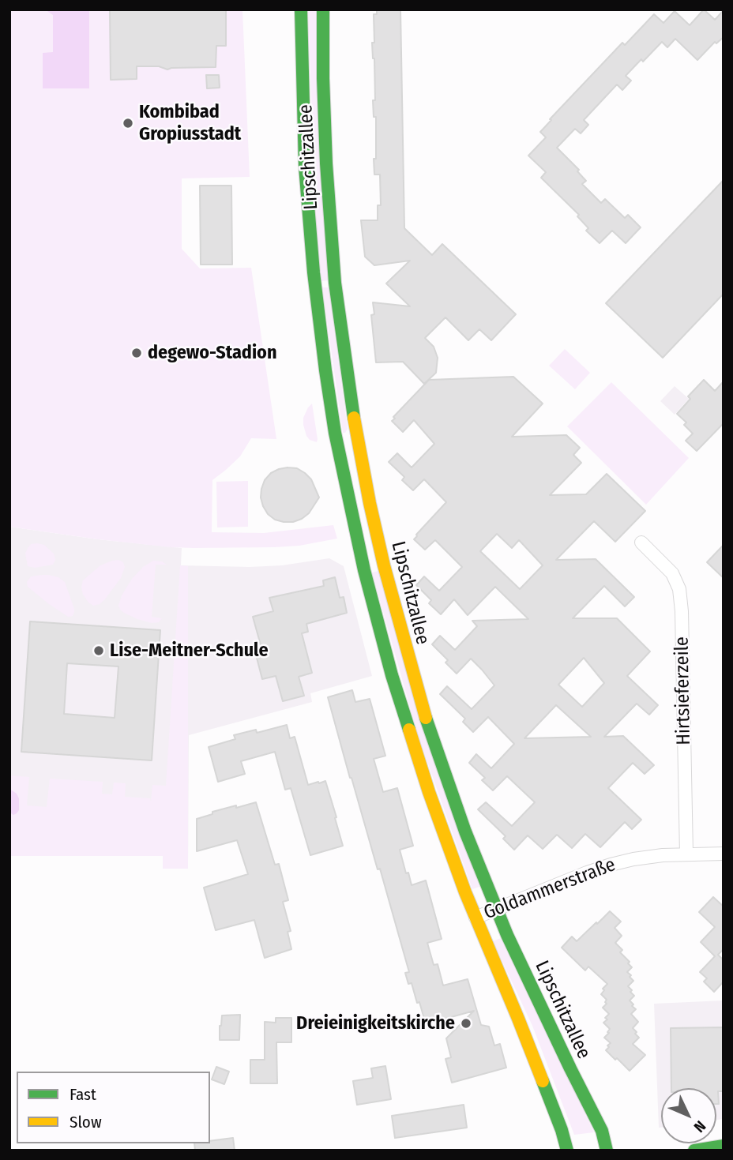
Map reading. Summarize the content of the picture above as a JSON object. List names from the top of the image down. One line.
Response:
{"streets":{"street":["Lipschitzallee","Hirtsieferzeile","Goldammerstraße"]},"crossings":[["Lipschitzallee","Goldammerstraße"],["Hirtsieferzeile","Goldammerstraße"]],"places":["Kombibad Gropiusstadt","degewo-Stadion","Lise-Meitner-Schule","Dreieinigkeitskirche"],"legend":["Fast","Slow"],"north":"bottom right"}
